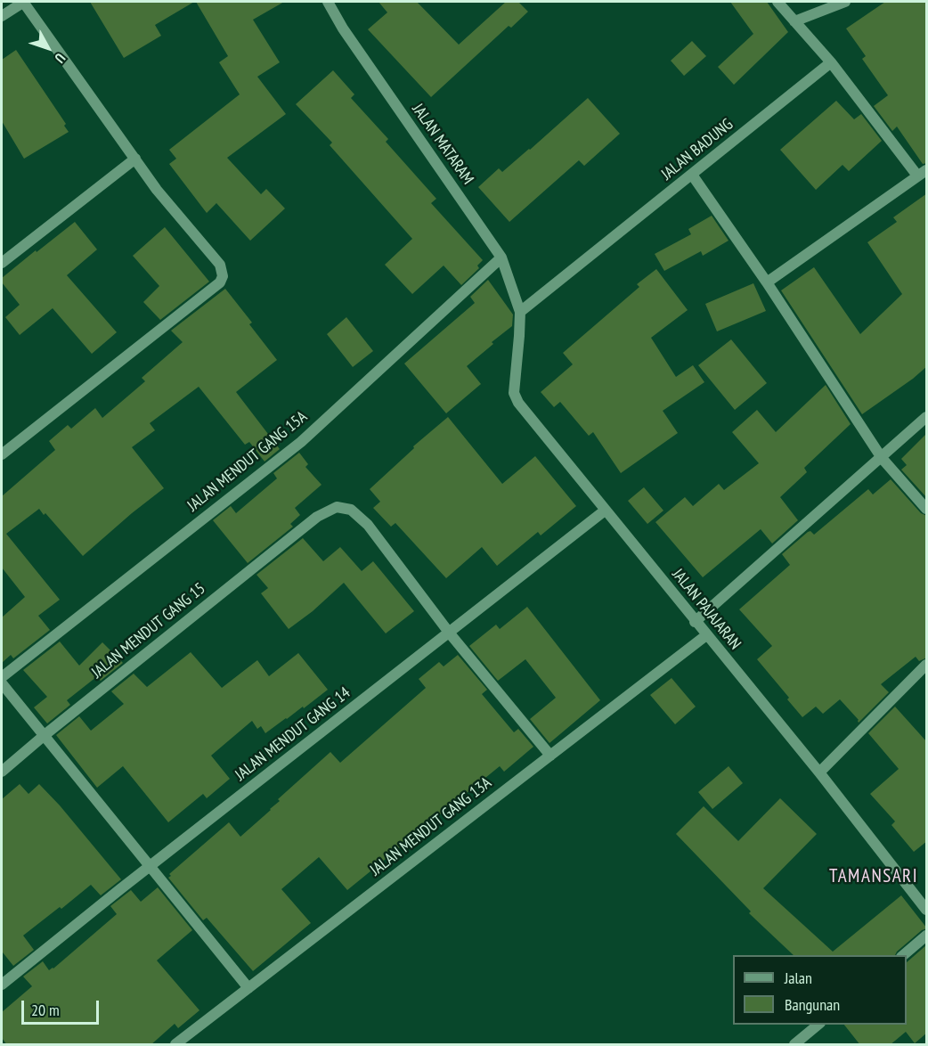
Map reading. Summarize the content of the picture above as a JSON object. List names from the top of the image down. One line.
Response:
{"streets":{"street":["JALAN MATARAM","JALAN BADUNG","JALAN MENDUT GANG 15A","JALAN PAJAJARAN","JALAN MENDUT GANG 15","JALAN MENDUT GANG 14","JALAN MENDUT GANG 13A"]},"crossings":[["JALAN MATARAM","JALAN BADUNG"],["JALAN MATARAM","JALAN MENDUT GANG 15A"],["JALAN MATARAM","JALAN PAJAJARAN"],["JALAN BADUNG","JALAN PAJAJARAN"],["JALAN PAJAJARAN","JALAN MENDUT GANG 14"],["JALAN PAJAJARAN","JALAN MENDUT GANG 13A"],["JALAN MENDUT GANG 15","JALAN MENDUT GANG 14"],["JALAN MENDUT GANG 15","JALAN MENDUT GANG 13A"]],"districts":["TAMANSARI"],"legend":["Jalan","Bangunan"],"scale_bar":"20 m","north":"bottom right"}
